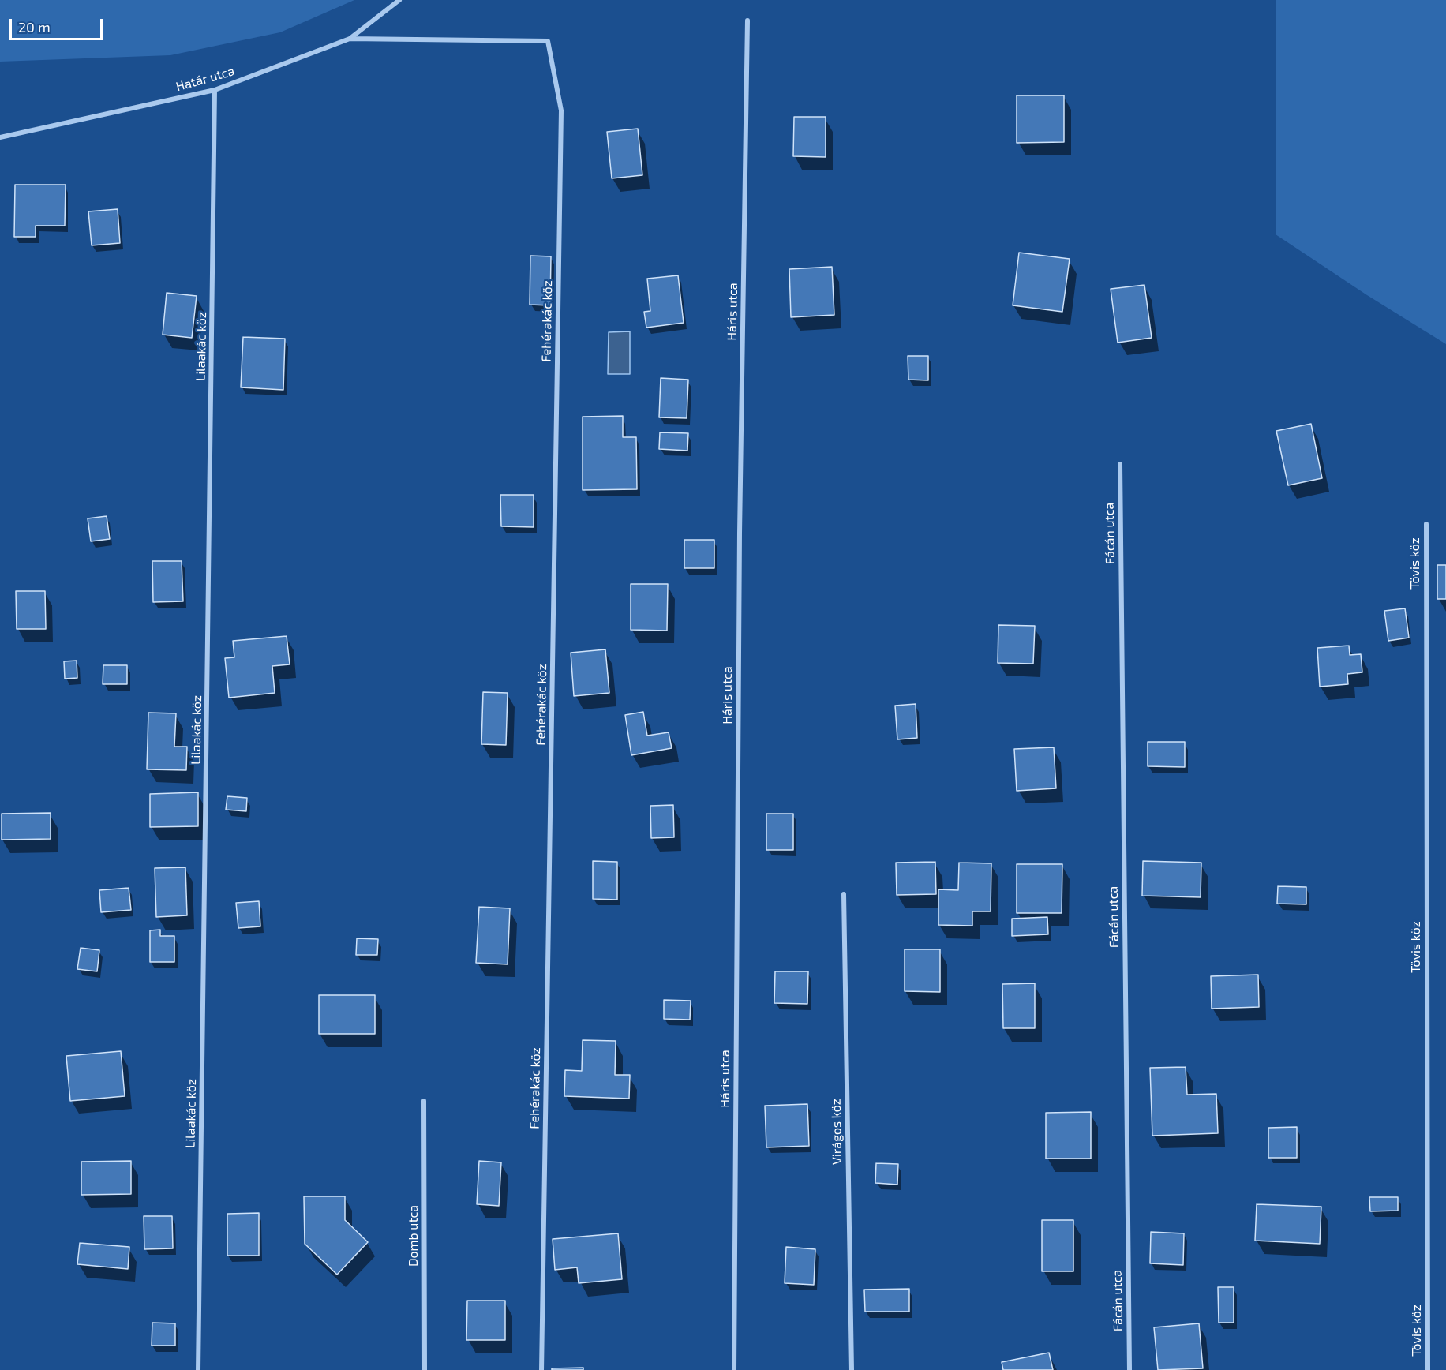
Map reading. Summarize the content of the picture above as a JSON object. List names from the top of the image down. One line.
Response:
{"streets":{"street":["Határ utca","Háris utca","Fehérakác köz","Lilaakác köz","Fácán utca","Tövis köz","Virágos köz","Domb utca"]},"crossings":[["Határ utca","Fehérakác köz"],["Határ utca","Lilaakác köz"]],"scale_bar":"20 m"}
